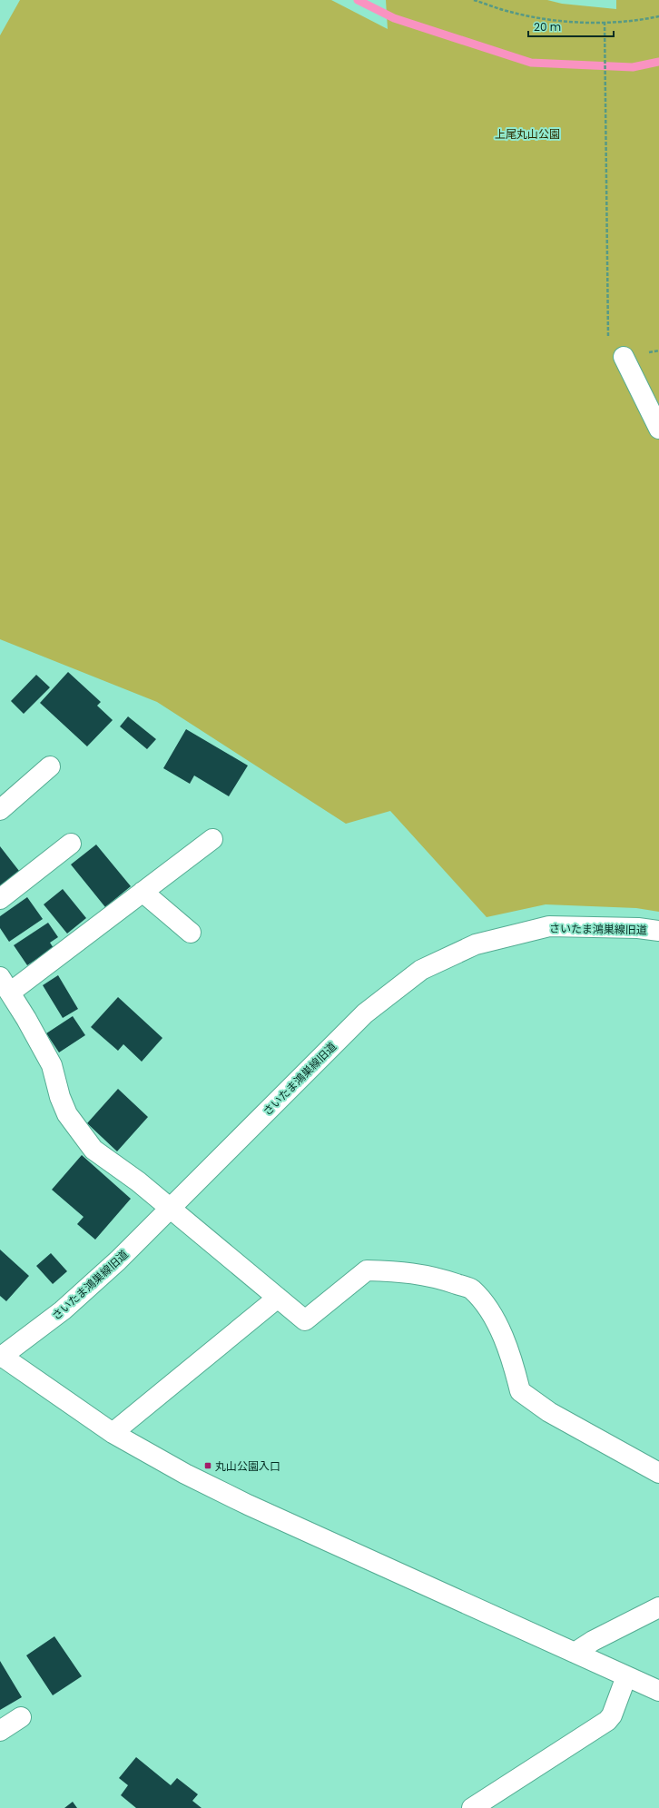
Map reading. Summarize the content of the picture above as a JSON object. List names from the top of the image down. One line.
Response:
{"streets":{"street":["さいたま鴻巣線旧道"]},"parks":["上尾丸山公園"],"places":{"transit":["丸山公園入口"]},"scale_bar":"20 m"}
